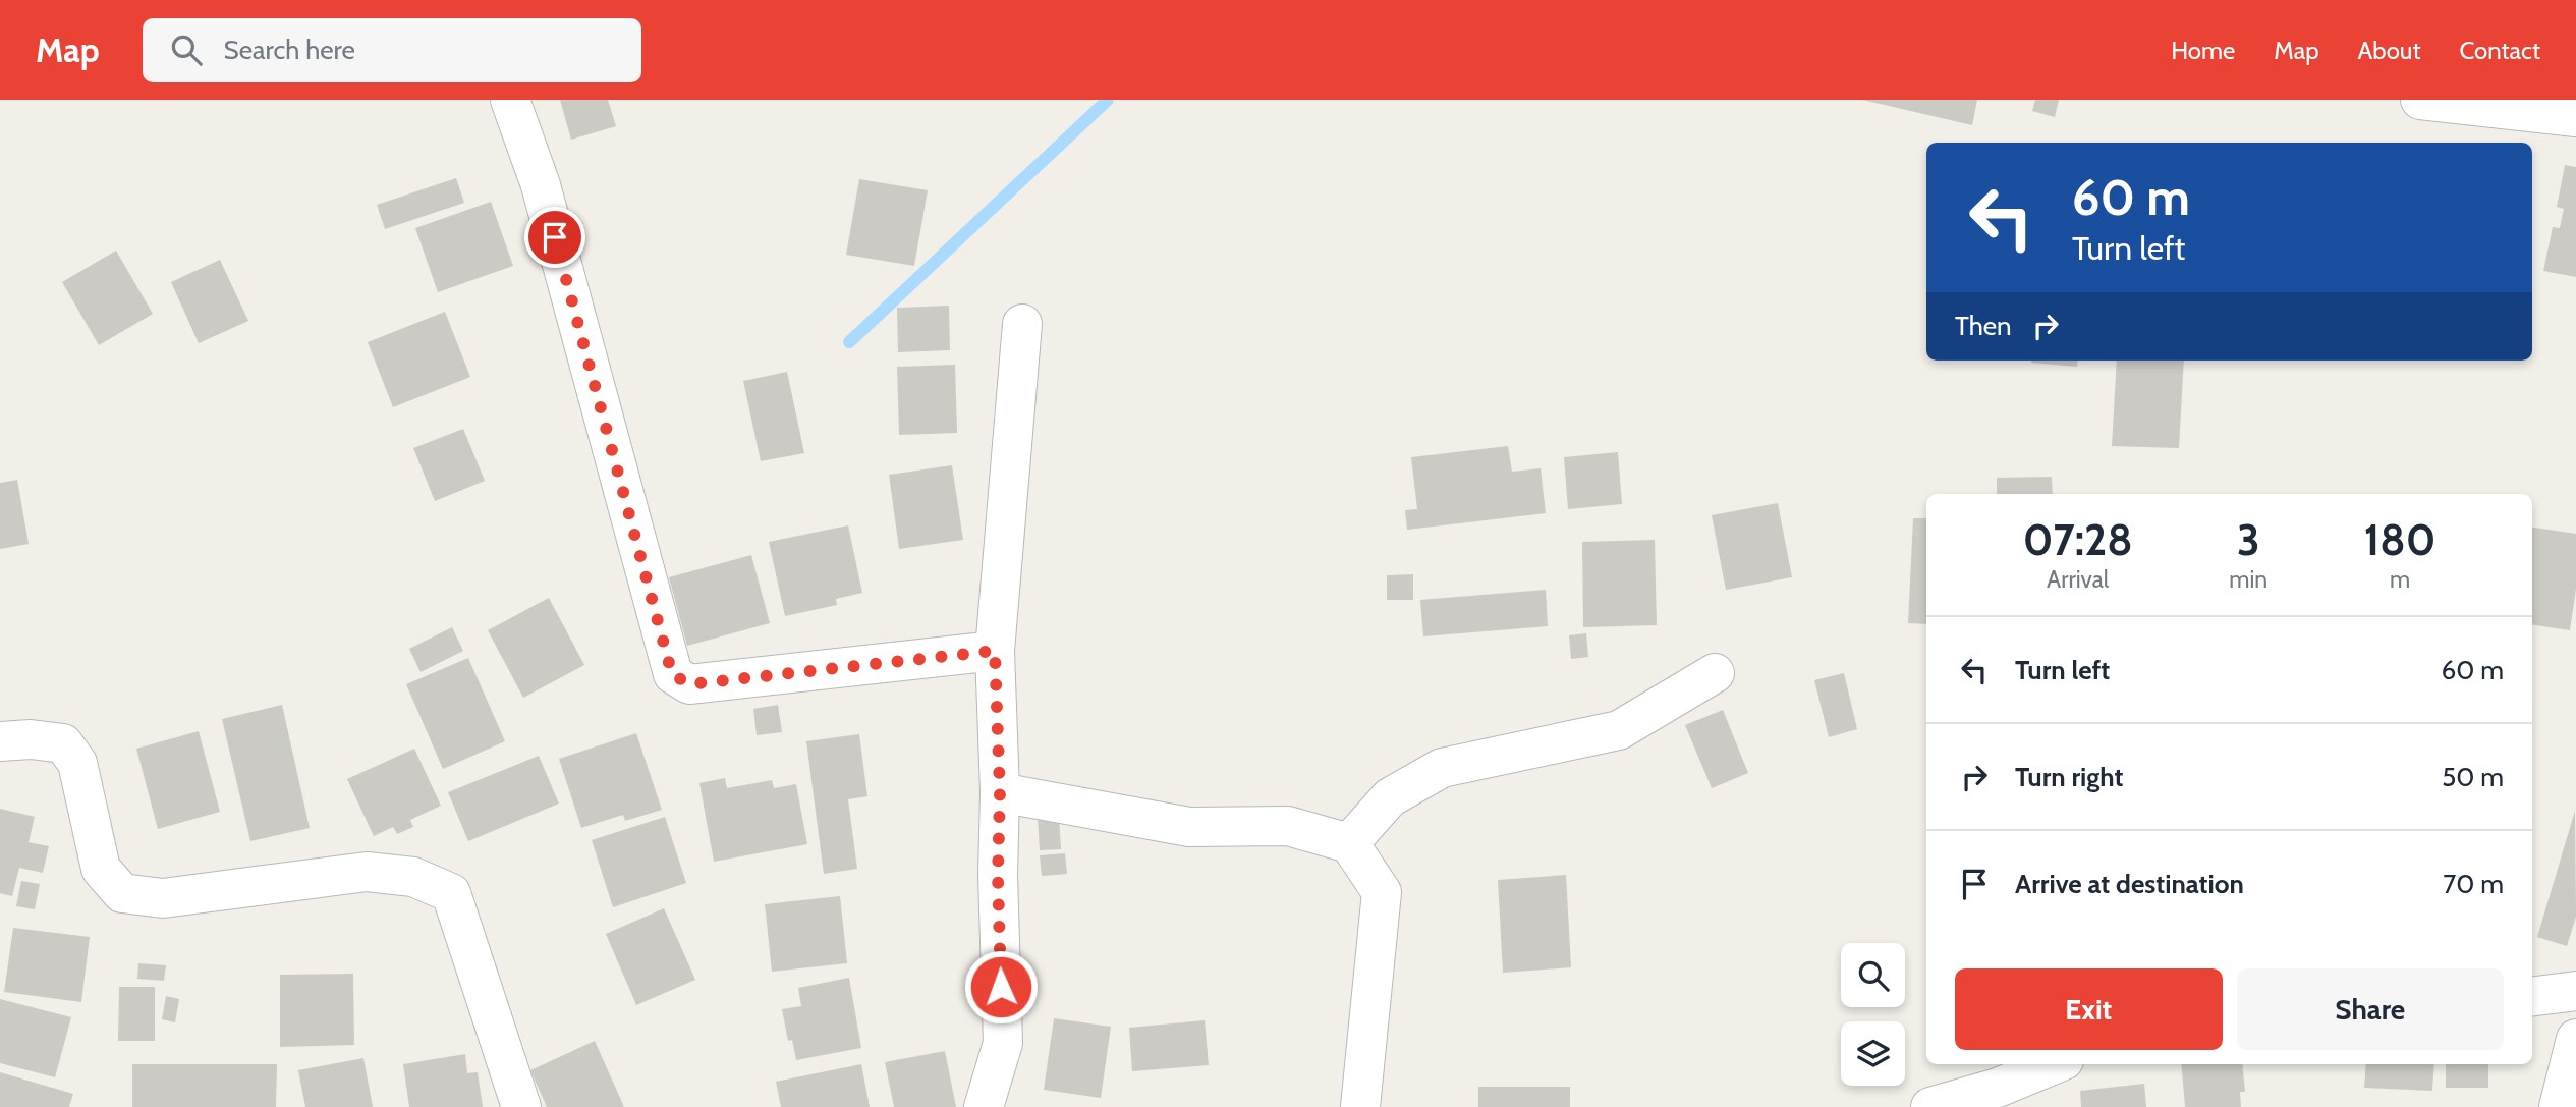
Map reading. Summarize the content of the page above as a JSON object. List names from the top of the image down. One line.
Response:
{"page":{"header":"Map","search":"Search here","nav":["Home","Map","About","Contact"],"turn":["60 m","Turn left"],"then":"Then","eta":["07:28","Arrival","3","min","180","m"],"list":[{"name":"Turn left","value":"60 m"},{"name":"Turn right","value":"50 m"},{"name":"Arrive at destination","value":"70 m"}],"buttons":["Exit","Share"]}}
